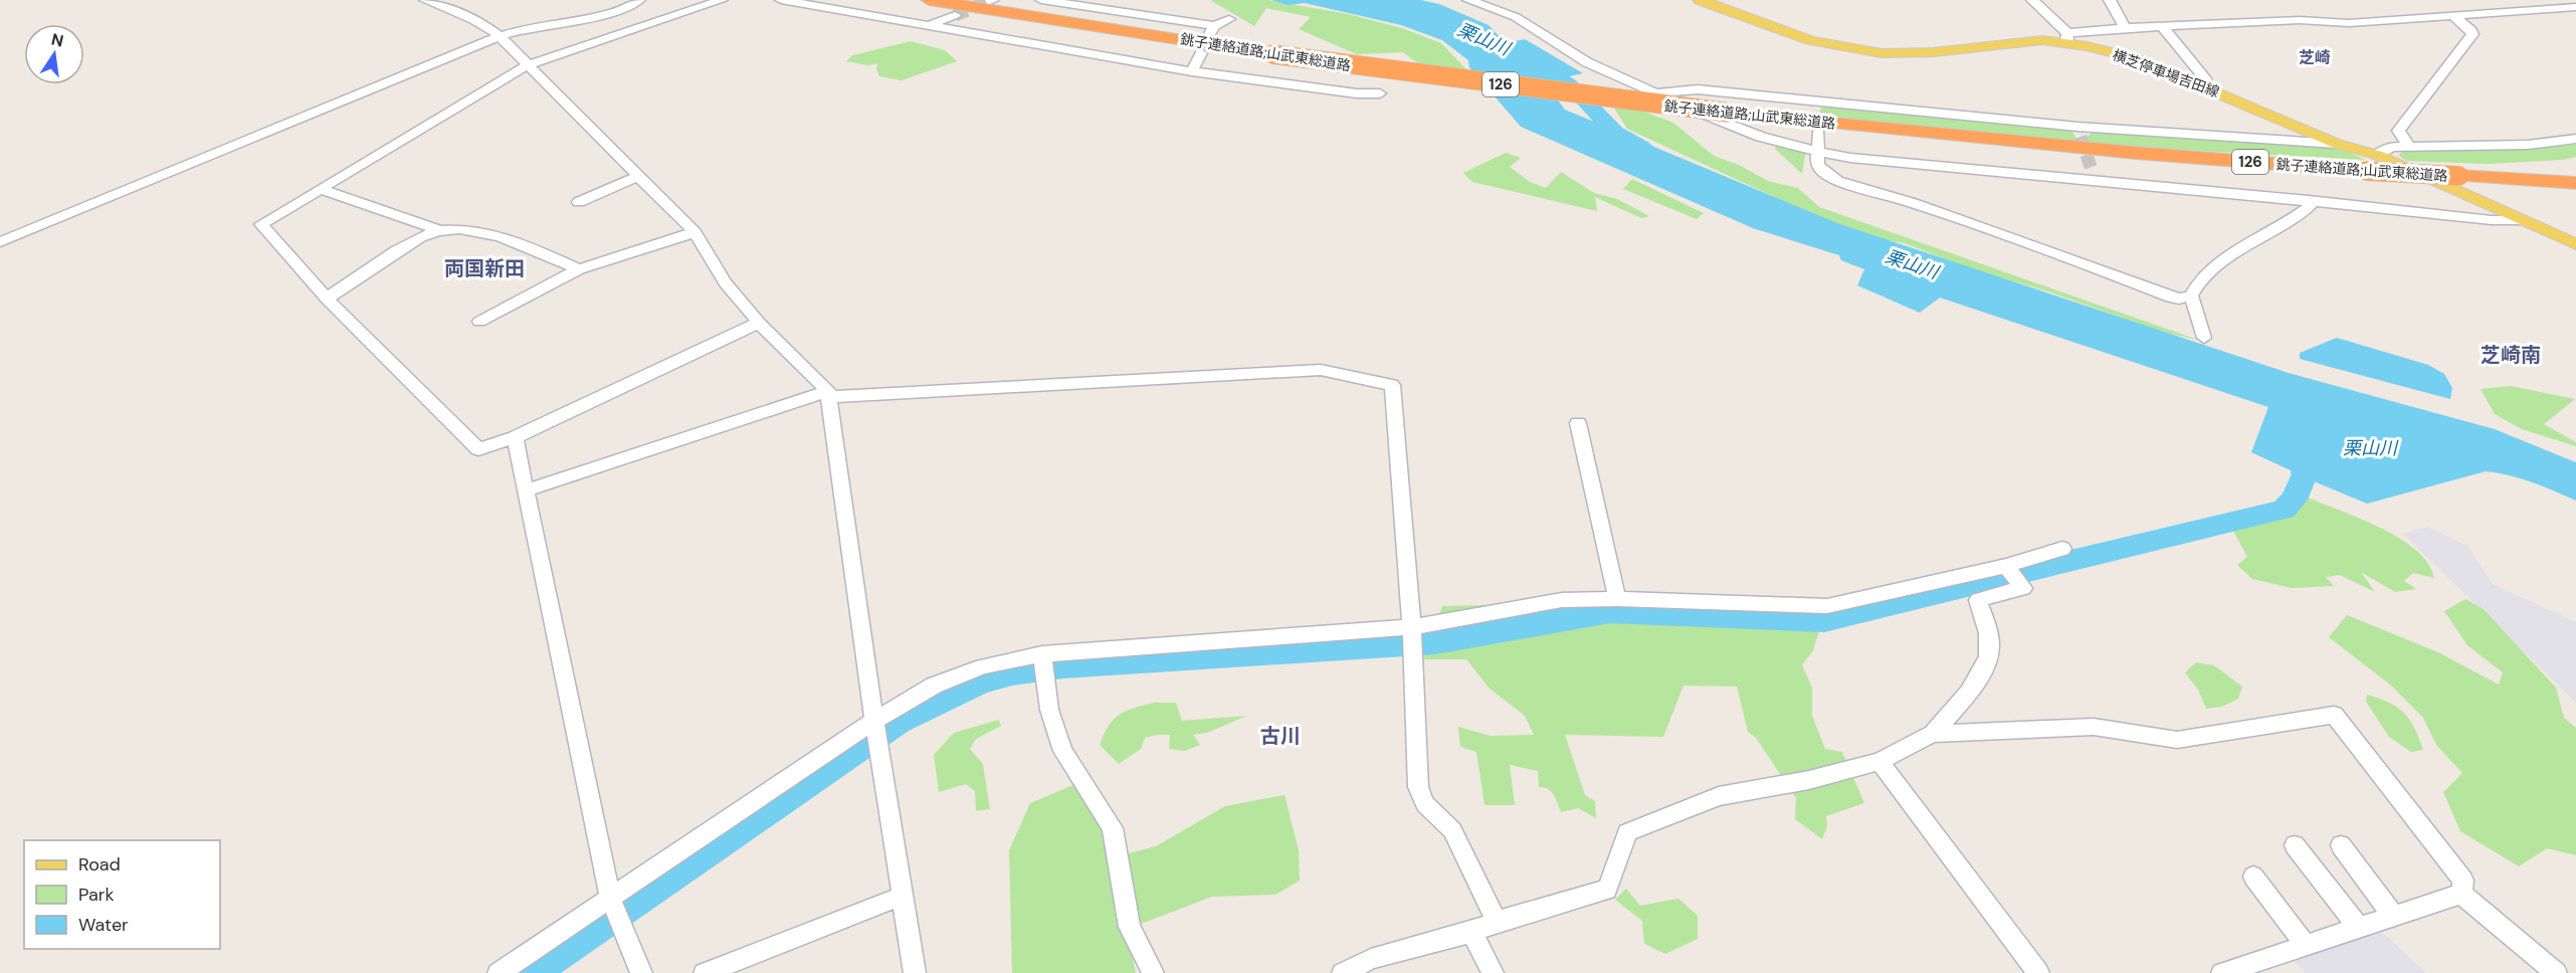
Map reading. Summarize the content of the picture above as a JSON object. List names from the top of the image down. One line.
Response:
{"streets":{"highway":["銚子連絡道路;山武東総道路","126"],"main road":["横芝停車場吉田線"]},"crossings":[["銚子連絡道路;山武東総道路","横芝停車場吉田線"]],"districts":["芝崎","両国新田","芝崎南","古川"],"water":["栗山川"],"legend":["Road","Park","Water"],"north":"top"}
